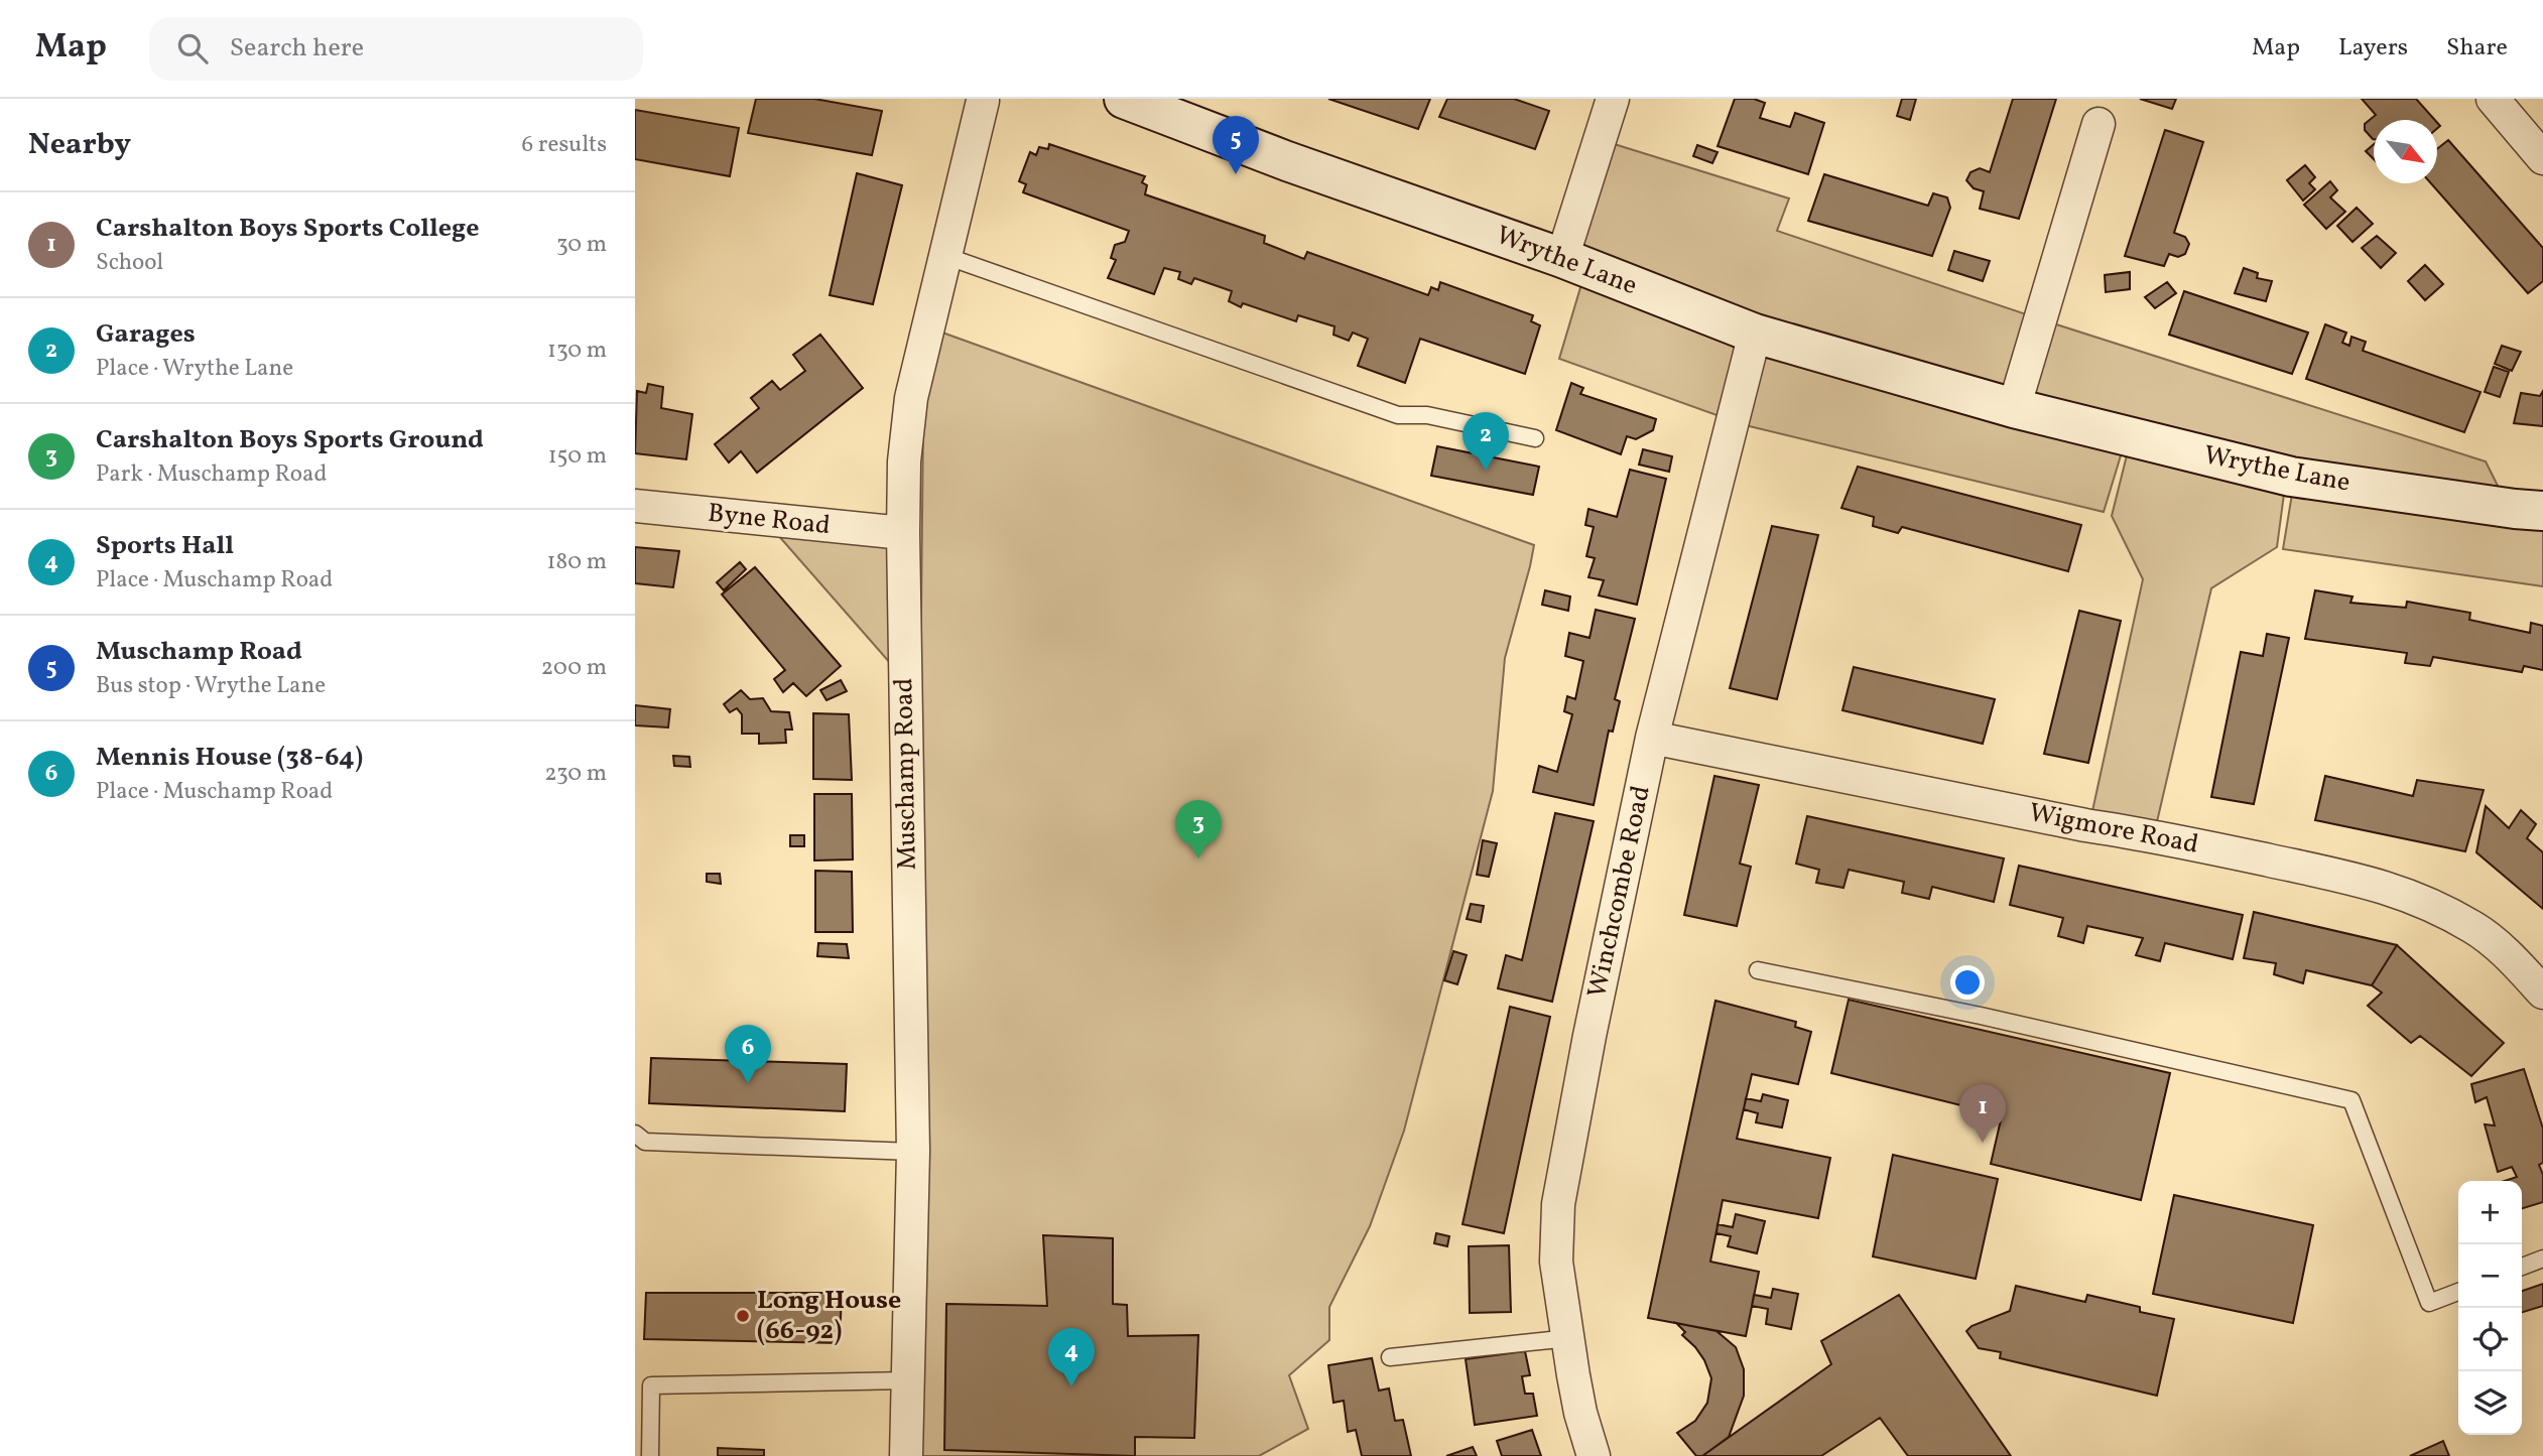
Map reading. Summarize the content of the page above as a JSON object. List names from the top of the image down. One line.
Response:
{"streets":{"main road":["Wrythe Lane"],"street":["Byne Road","Muschamp Road","Wigmore Road","Winchcombe Road"]},"crossings":[["Wrythe Lane","Winchcombe Road"],["Byne Road","Muschamp Road"],["Wigmore Road","Winchcombe Road"]],"places":["Long House (66-92)"],"north":"bottom right","page":{"header":"Map","search":"Search here","nav":["Map","Layers","Share"],"heading":["Nearby","6 results"],"pins":["5","2","3","6","1","4"],"list":[{"mark":"1","name":"Carshalton Boys Sports College","note":"School","value":"30 m"},{"mark":"2","name":"Garages","note":"Place · Wrythe Lane","value":"130 m"},{"mark":"3","name":"Carshalton Boys Sports Ground","note":"Park · Muschamp Road","value":"150 m"},{"mark":"4","name":"Sports Hall","note":"Place · Muschamp Road","value":"180 m"},{"mark":"5","name":"Muschamp Road","note":"Bus stop · Wrythe Lane","value":"200 m"},{"mark":"6","name":"Mennis House (38-64)","note":"Place · Muschamp Road","value":"230 m"}],"map_buttons":["+","−"]}}
